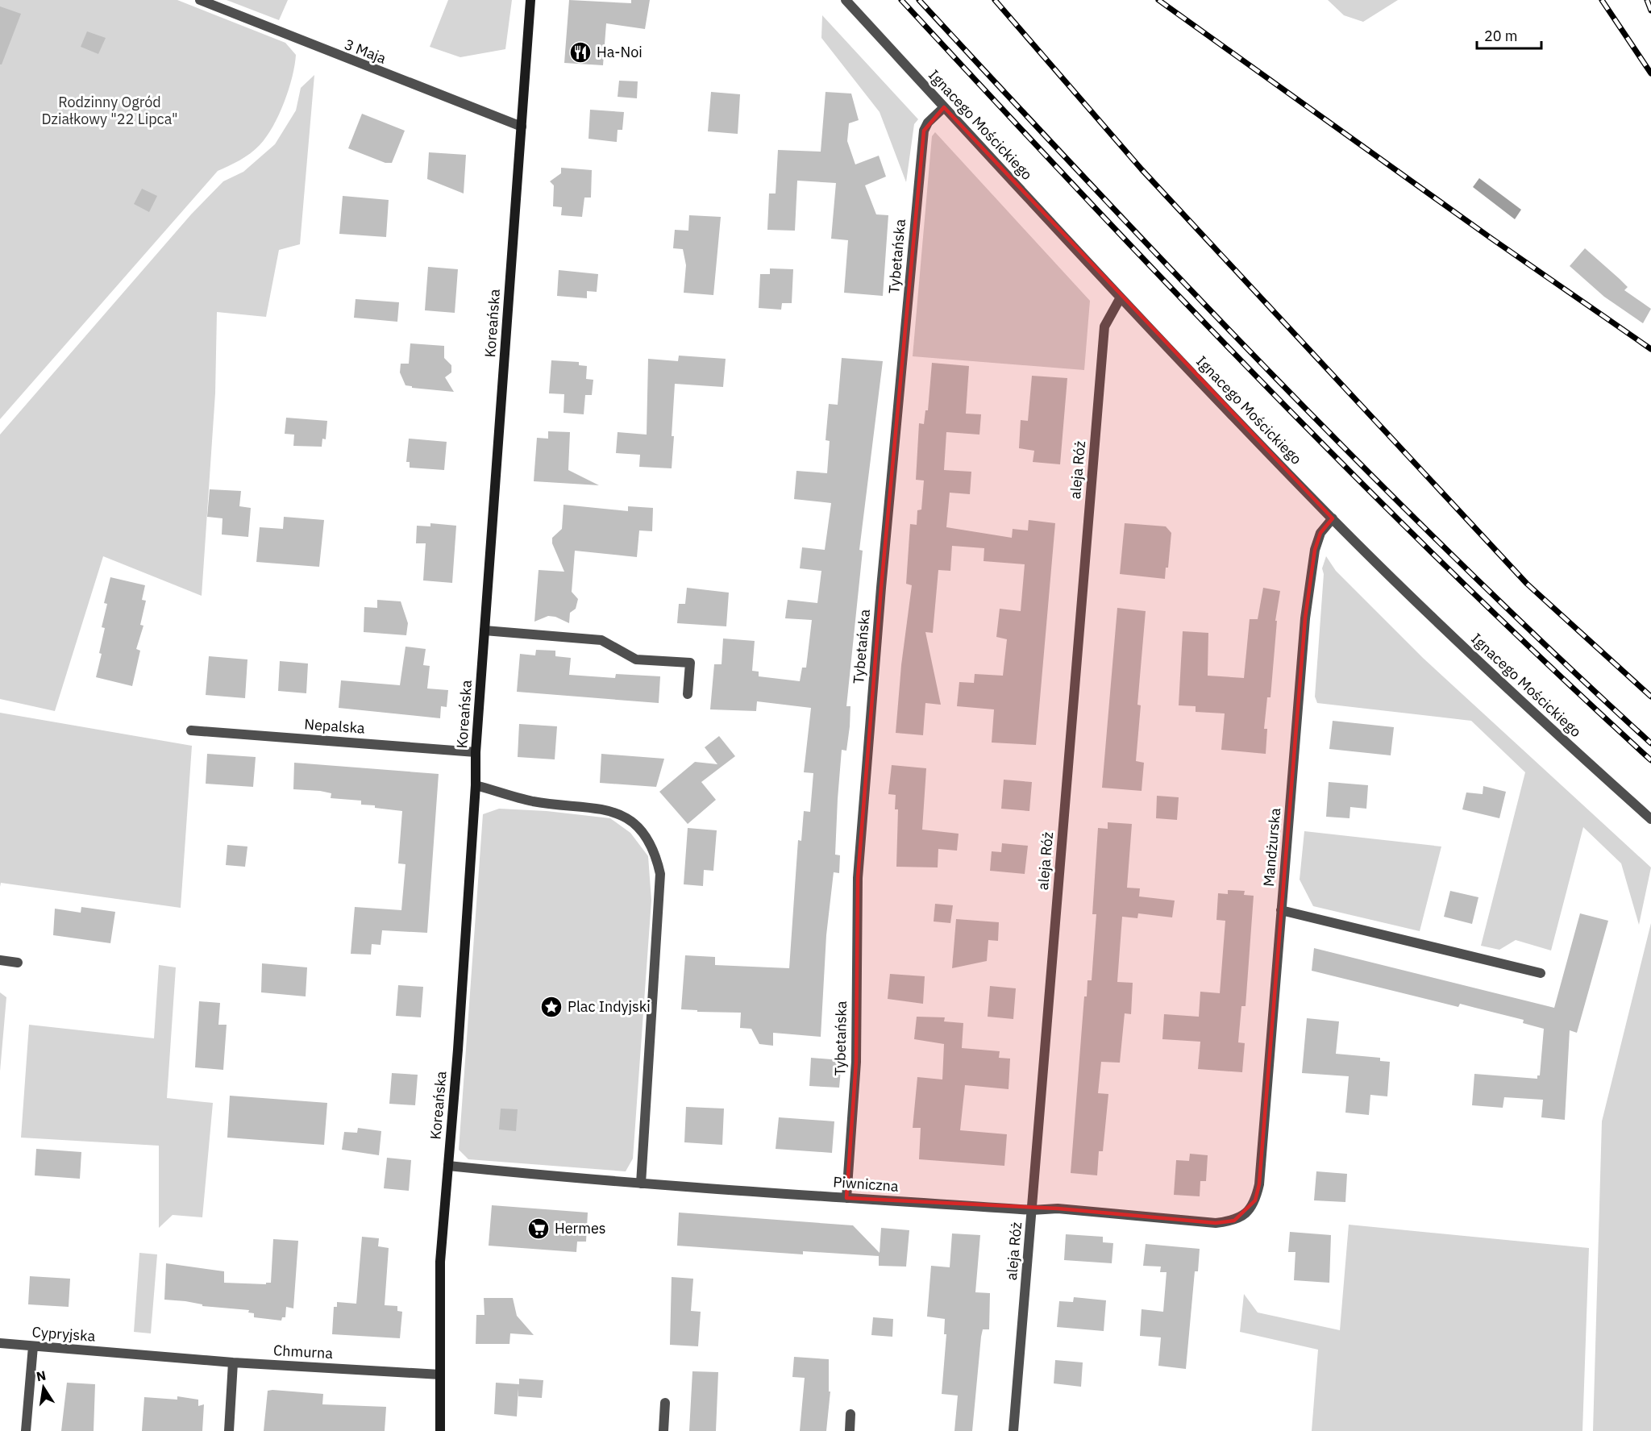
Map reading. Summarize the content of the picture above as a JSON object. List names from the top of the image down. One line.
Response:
{"streets":{"street":["3 Maja","Ignacego Mościckiego","Tybetańska","Koreańska","aleja Róż","Nepalska","Mandżurska","Piwniczna","Cypryjska","Chmurna"]},"crossings":[["3 Maja","Koreańska"],["Ignacego Mościckiego","Tybetańska"],["Ignacego Mościckiego","aleja Róż"],["Ignacego Mościckiego","Mandżurska"],["Tybetańska","Piwniczna"],["Koreańska","Nepalska"],["Koreańska","Piwniczna"],["Koreańska","Chmurna"],["aleja Róż","Piwniczna"],["Mandżurska","Piwniczna"],["Cypryjska","Chmurna"]],"parks":["Rodzinny Ogród Działkowy \"22 Lipca\""],"places":{"restaurant":["Ha-Noi"],"place":["Plac Indyjski"],"supermarket":["Hermes"]},"scale_bar":"20 m","north":"top"}
